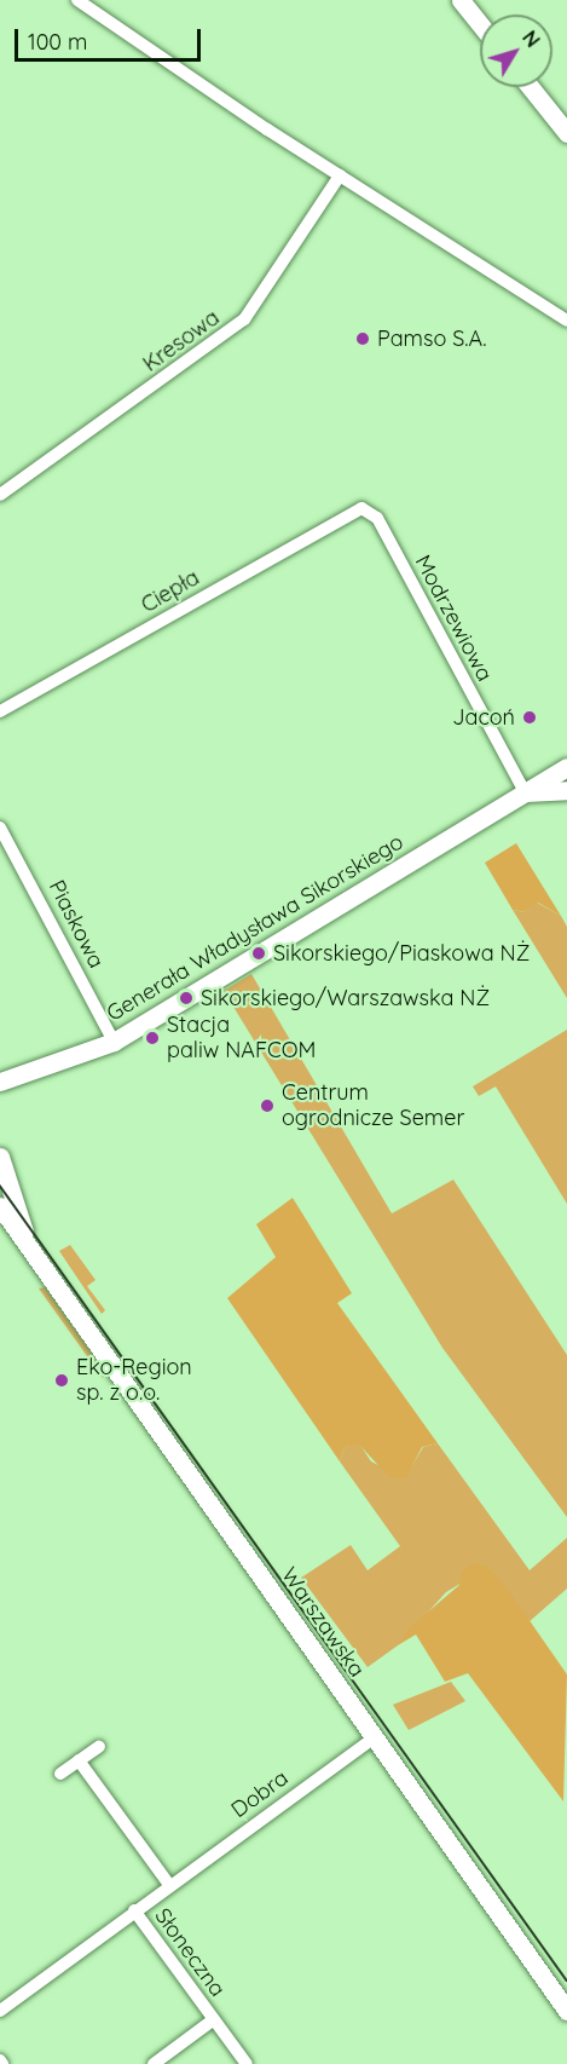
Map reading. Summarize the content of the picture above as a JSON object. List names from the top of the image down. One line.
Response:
{"streets":{"main road":["Generała Władysława Sikorskiego","Warszawska"],"street":["Kresowa","Ciepła","Modrzewiowa","Piaskowa","Dobra","Słoneczna"]},"crossings":[["Ciepła","Modrzewiowa"],["Modrzewiowa","Generała Władysława Sikorskiego"],["Piaskowa","Generała Władysława Sikorskiego"],["Warszawska","Dobra"],["Dobra","Słoneczna"]],"places":["Pamso S.A.","Jacoń","Sikorskiego/Piaskowa NŻ","Sikorskiego/Warszawska NŻ","Stacja paliw NAFCOM","Centrum ogrodnicze Semer","Eko-Region sp. z o.o."],"scale_bar":"100 m","north":"top right"}
